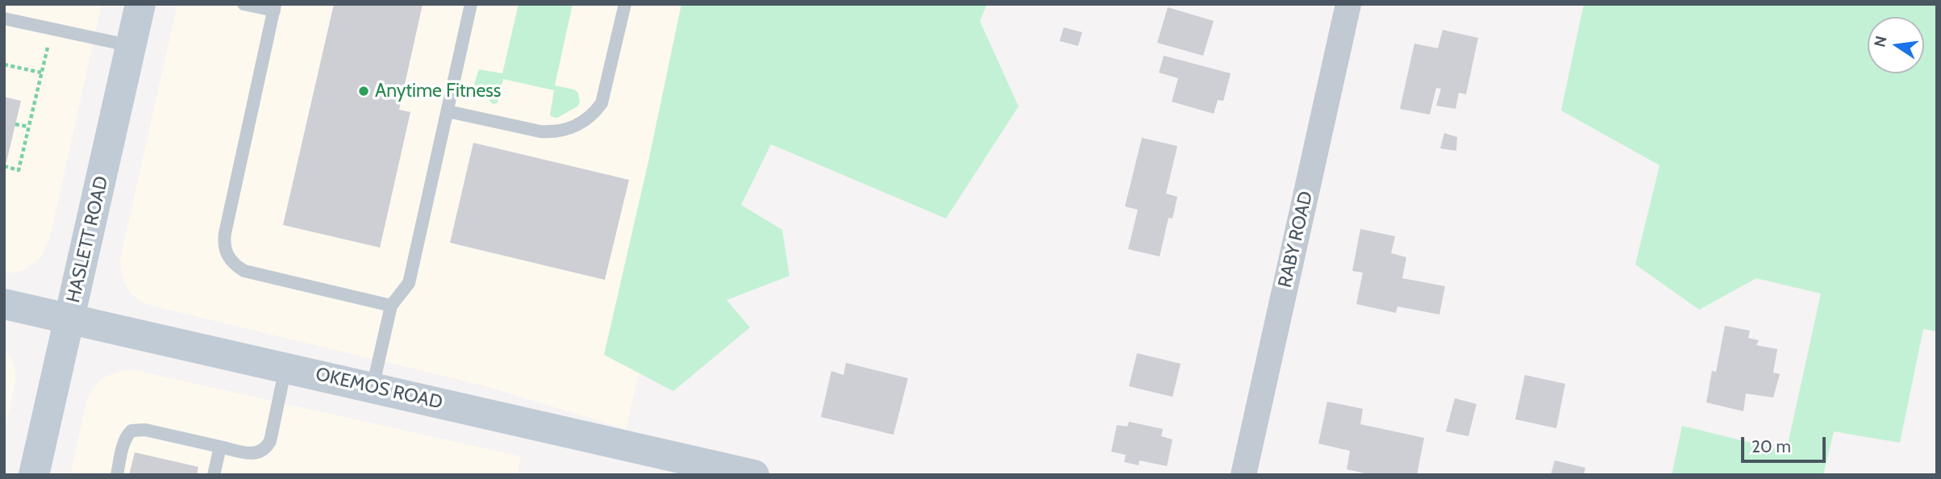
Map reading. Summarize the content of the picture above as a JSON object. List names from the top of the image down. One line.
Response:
{"streets":{"street":["HASLETT ROAD","RABY ROAD","OKEMOS ROAD"]},"crossings":[["HASLETT ROAD","OKEMOS ROAD"]],"places":["Anytime Fitness"],"scale_bar":"20 m","north":"left"}
